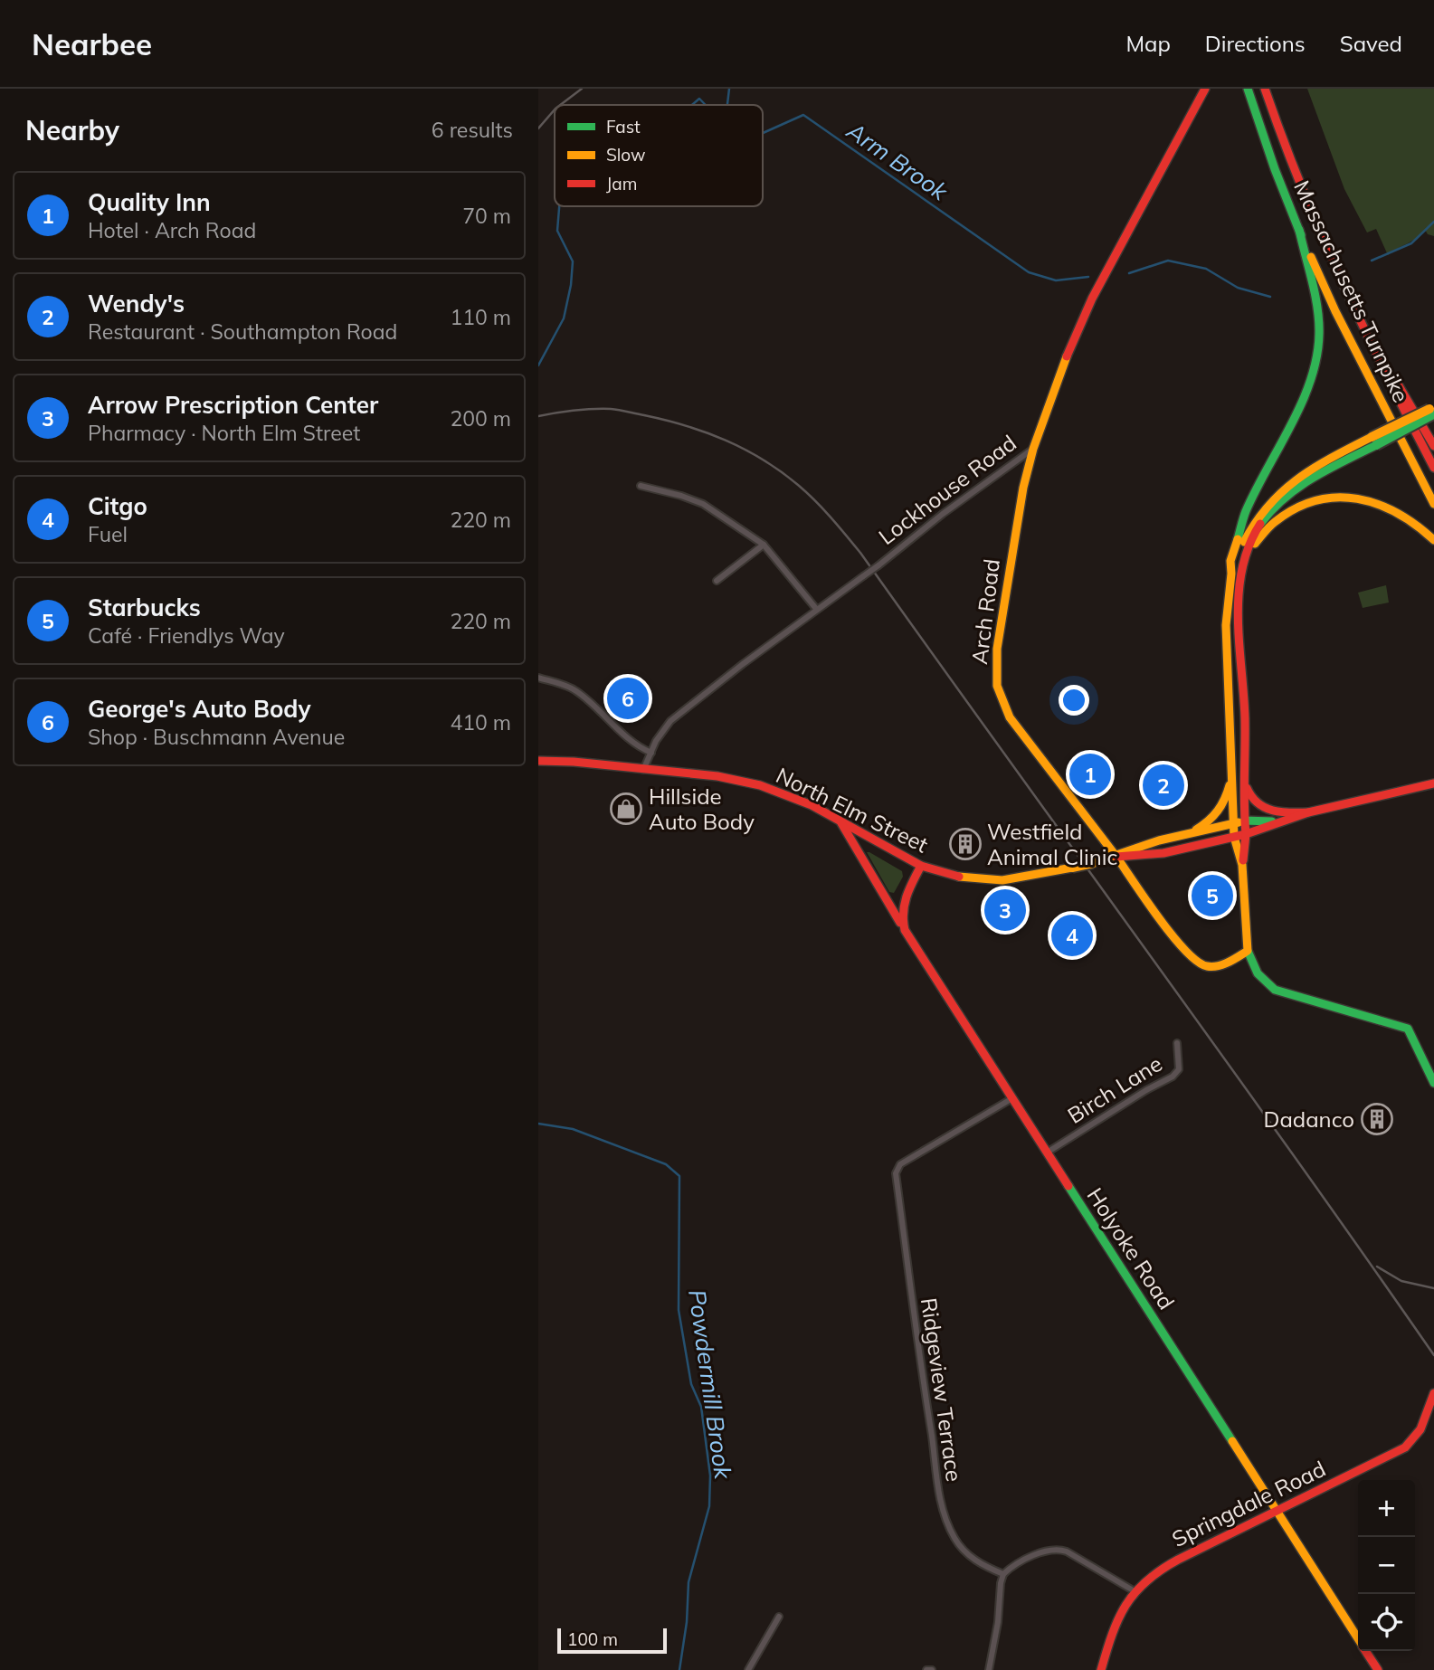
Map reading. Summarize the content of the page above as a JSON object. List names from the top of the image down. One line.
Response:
{"streets":{"main road":["Massachusetts Turnpike","Lockhouse Road","Arch Road","North Elm Street","Holyoke Road","Springdale Road"],"street":["Birch Lane","Ridgeview Terrace"]},"crossings":[["Lockhouse Road","Arch Road"],["Lockhouse Road","North Elm Street"],["Arch Road","North Elm Street"],["North Elm Street","Holyoke Road"],["Birch Lane","Holyoke Road"],["Holyoke Road","Ridgeview Terrace"],["Holyoke Road","Springdale Road"]],"water":["Arm Brook","Powdermill Brook"],"places":{"shop":["Hillside Auto Body"],"building":["Westfield Animal Clinic","Dadanco"]},"legend":["Fast","Slow","Jam"],"scale_bar":"100 m","page":{"header":"Nearbee","nav":["Map","Directions","Saved"],"heading":["Nearby","6 results"],"list":[{"mark":"1","name":"Quality Inn","note":"Hotel · Arch Road","value":"70 m"},{"mark":"2","name":"Wendy's","note":"Restaurant · Southampton Road","value":"110 m"},{"mark":"3","name":"Arrow Prescription Center","note":"Pharmacy · North Elm Street","value":"200 m"},{"mark":"4","name":"Citgo","note":"Fuel","value":"220 m"},{"mark":"5","name":"Starbucks","note":"Café · Friendlys Way","value":"220 m"},{"mark":"6","name":"George's Auto Body","note":"Shop · Buschmann Avenue","value":"410 m"}],"pins":["6","1","2","5","3","4"],"map_buttons":["+","−"],"scale":"100 m"}}
